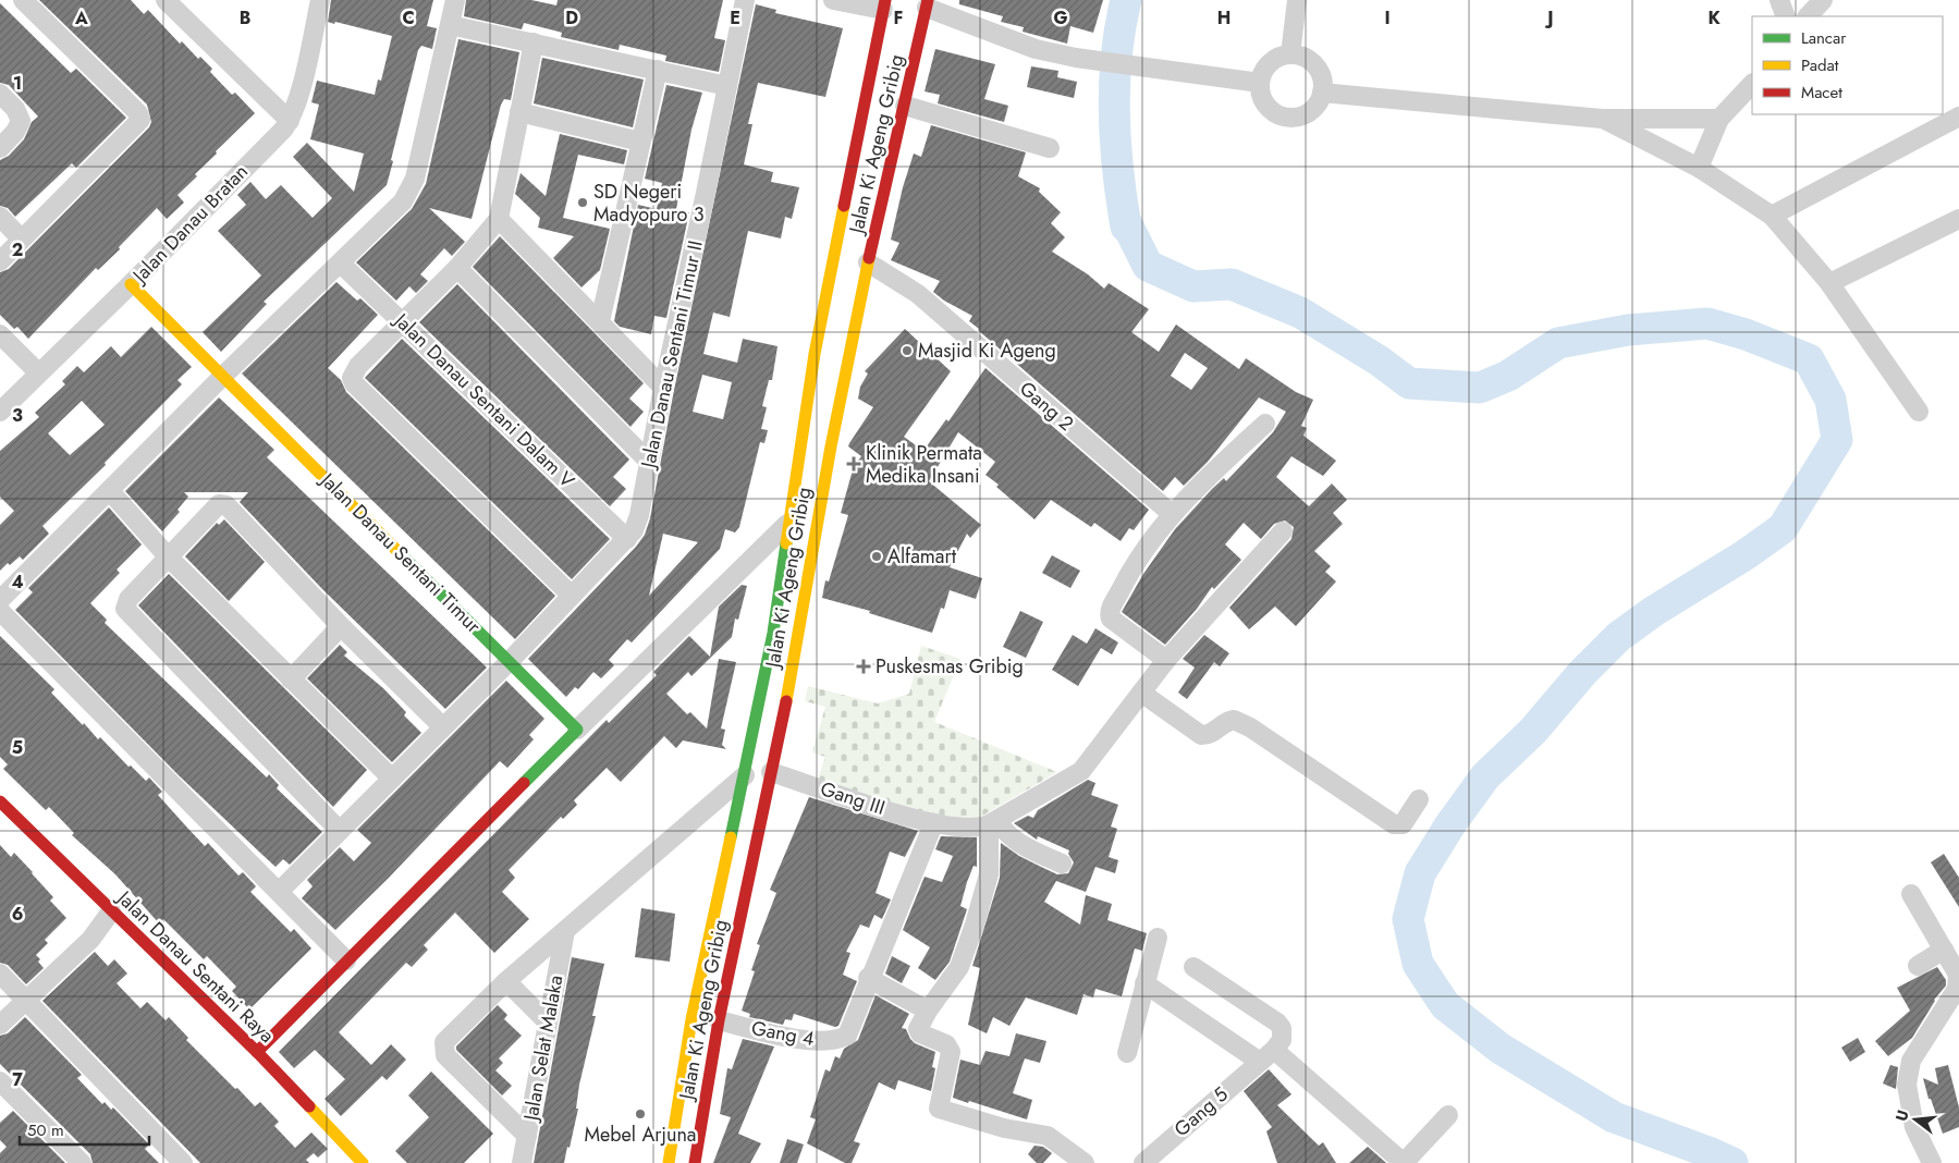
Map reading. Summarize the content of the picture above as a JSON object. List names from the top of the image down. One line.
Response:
{"streets":{"main road":["Jalan Ki Ageng Gribig","Jalan Danau Sentani Timur","Jalan Danau Sentani Raya"],"street":["Jalan Danau Bratan","Jalan Danau Sentani Timur II","Jalan Danau Sentani Dalam V","Gang 2","Gang III","Gang 4","Jalan Selat Malaka","Gang 5"]},"crossings":[["Jalan Ki Ageng Gribig","Gang 2"],["Jalan Ki Ageng Gribig","Gang III"],["Jalan Ki Ageng Gribig","Gang 4"],["Jalan Danau Bratan","Jalan Danau Sentani Timur"],["Jalan Danau Sentani Timur II","Jalan Danau Sentani Dalam V"],["Jalan Danau Sentani Timur II","Jalan Danau Sentani Timur"]],"places":{"other":["SD Negeri Madyopuro 3","Masjid Ki Ageng","Alfamart","Mebel Arjuna"],"health":["Klinik Permata Medika Insani","Puskesmas Gribig"]},"legend":["Lancar","Padat","Macet"],"scale_bar":"50 m","north":"left","grid":{"columns":["A","B","C","D","E","F","G","H","I","J","K"],"rows":["1","2","3","4","5","6","7"]}}
